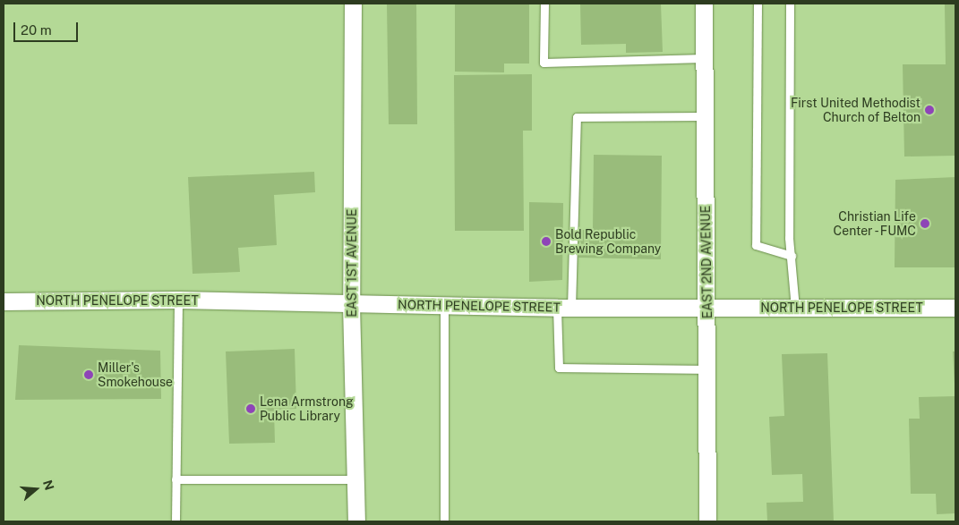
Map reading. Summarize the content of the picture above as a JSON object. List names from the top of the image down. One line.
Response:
{"streets":{"street":["EAST 2ND AVENUE","EAST 1ST AVENUE","NORTH PENELOPE STREET"]},"crossings":[["EAST 2ND AVENUE","NORTH PENELOPE STREET"],["EAST 1ST AVENUE","NORTH PENELOPE STREET"]],"places":["First United Methodist Church of Belton","Christian Life Center - FUMC","Bold Republic Brewing Company","Miller's Smokehouse","Lena Armstrong Public Library"],"scale_bar":"20 m","north":"right"}
